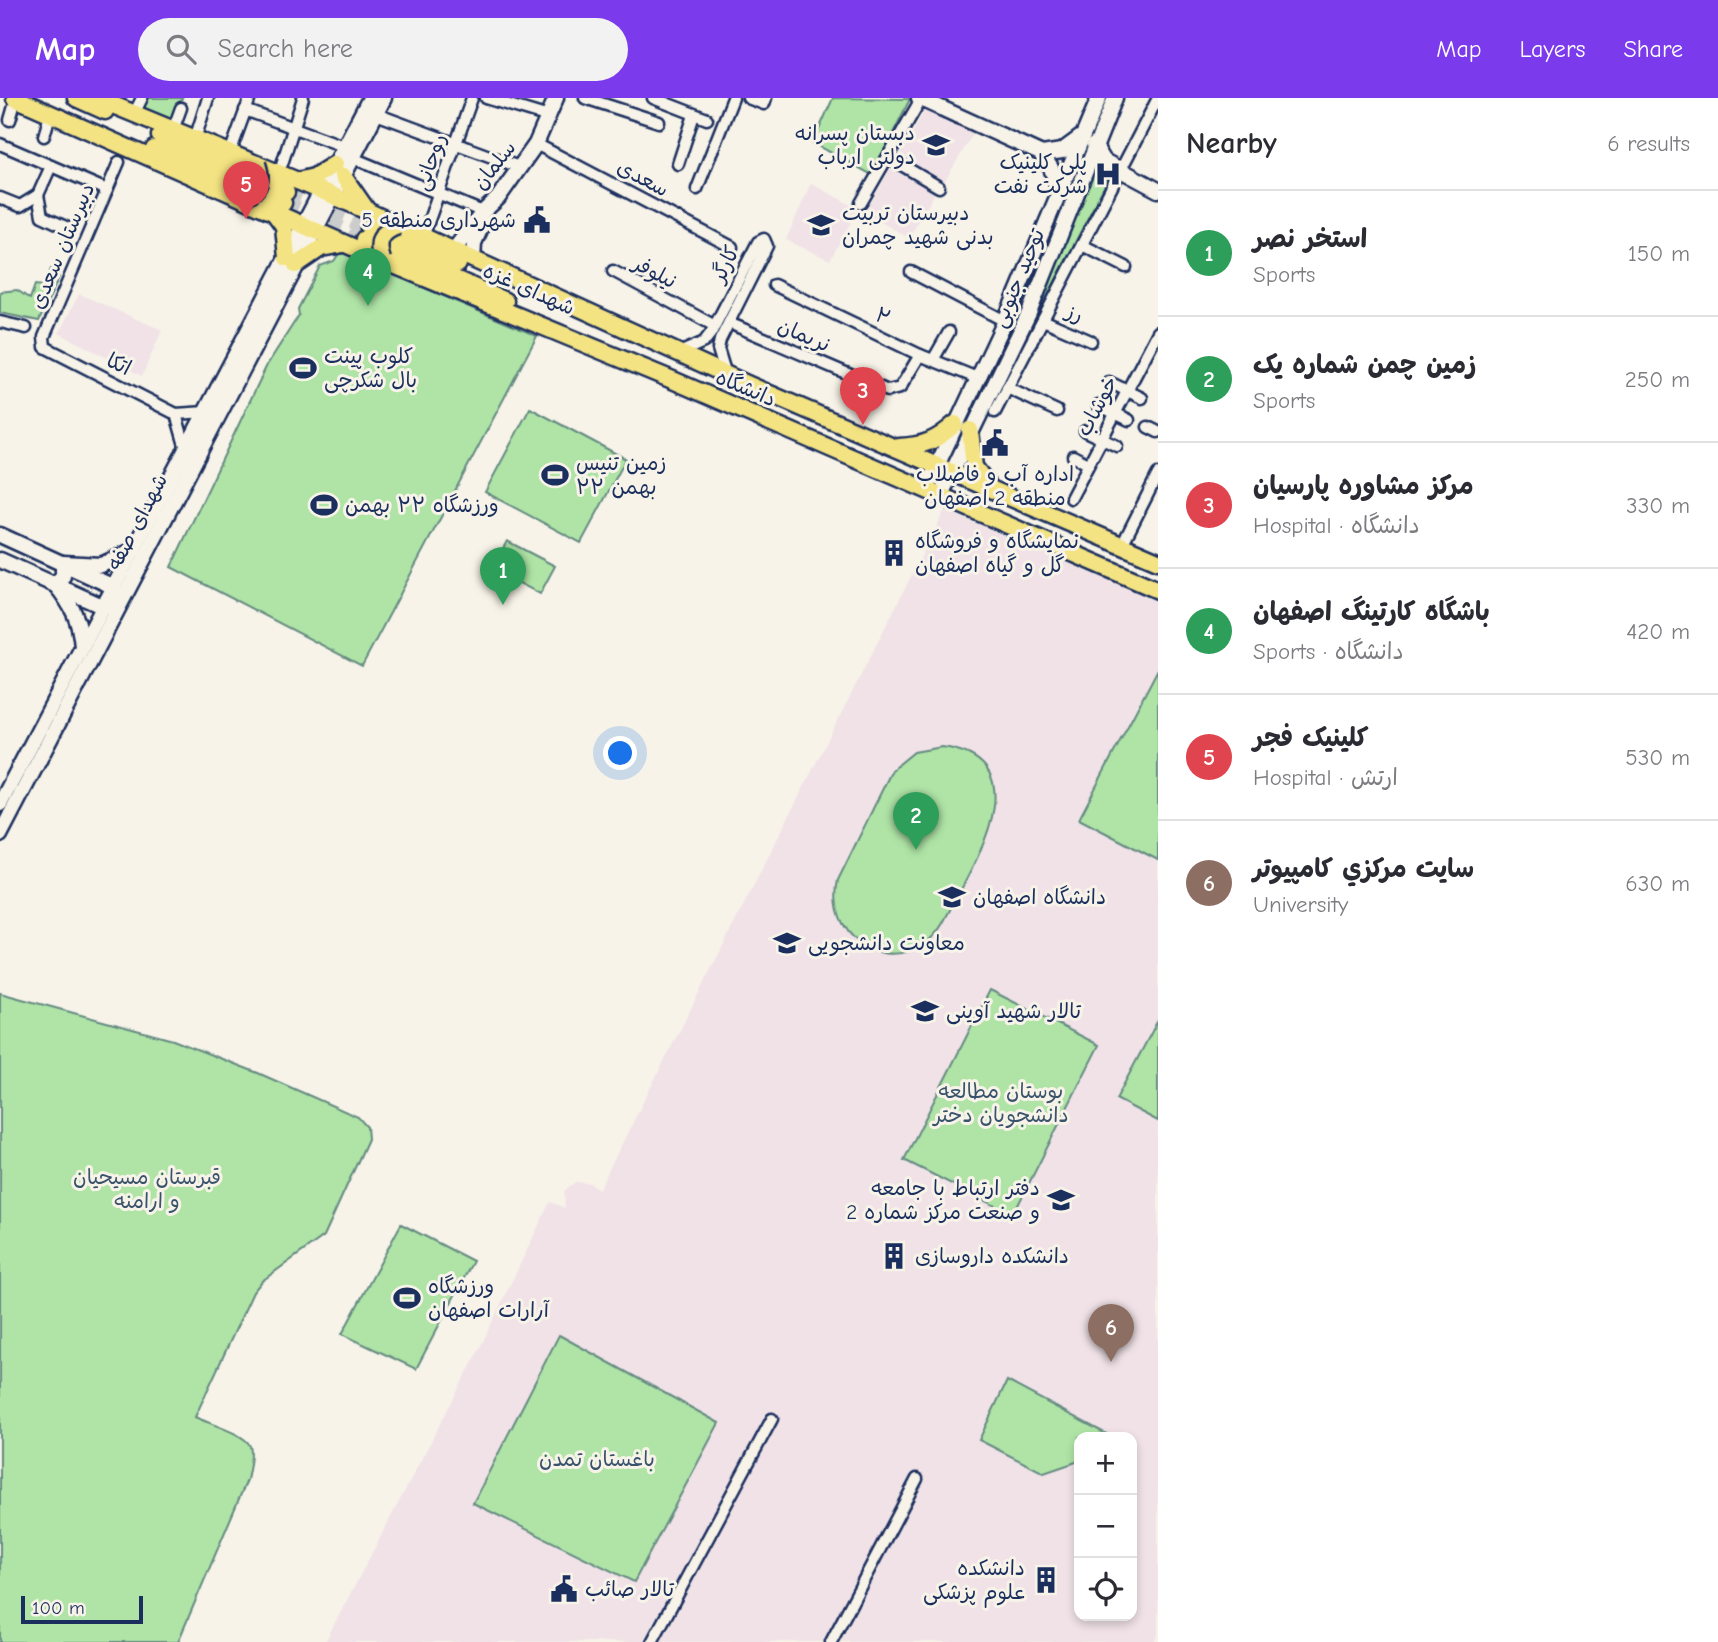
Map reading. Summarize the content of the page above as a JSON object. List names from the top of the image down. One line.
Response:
{"streets":{"main road":["سلمان","توحید جنوبی","شهدای غزه","دانشگاه","شهدای صفه"],"street":["روحانی","سعدی","دبیرستان سعدی","کارگر","نیلوفر","رز","۲","نریمان","اتکا","خوشاب"]},"crossings":[["روحانی","دانشگاه"],["سلمان","سعدی"],["سلمان","دانشگاه"],["دبیرستان سعدی","اتکا"],["کارگر","نیلوفر"],["کارگر","شهدای غزه"],["کارگر","دانشگاه"],["توحید جنوبی","۲"],["توحید جنوبی","دانشگاه"],["شهدای غزه","دانشگاه"],["۲","نریمان"],["دانشگاه","شهدای صفه"]],"parks":["بوستان مطالعه دانشجویان دختر","قبرستان مسیحیان و ارامنه","باغستان تمدن"],"places":{"school or university":["دبستان پسرانه دولتی ارباب","دبیرستان تربیت بدنی شهید چمران","دانشگاه اصفهان","معاونت دانشجویی","تالار شهید آوینی","دفتر ارتباط با جامعه و صنعت مرکز شماره 2"],"hospital":["پلی کلینیک شرکت نفت"],"public building":["شهرداری منطقه 5","اداره آب و فاضلاب منطقه 2 اصفهان","تالار صائب"],"sports":["کلوب پینت بال شکرچی","زمین تنیس ۲۲ بهمن","ورزشگاه ۲۲ بهمن","ورزشگاه آرارات اصفهان"],"building":["نمایشگاه و فروشگاه گل و گیاه اصفهان","دانشکده داروسازی","دانشکده علوم پزشکی"]},"scale_bar":"100 m","page":{"header":"Map","search":"Search here","nav":["Map","Layers","Share"],"heading":["Nearby","6 results"],"pins":["5","4","3","1","2","6"],"list":[{"mark":"1","name":"استخر نصر","note":"Sports","value":"150 m"},{"mark":"2","name":"زمین چمن شماره یک","note":"Sports","value":"250 m"},{"mark":"3","name":"مرکز مشاوره پارسیان","note":"Hospital · دانشگاه","value":"330 m"},{"mark":"4","name":"باشگاه کارتینگ اصفهان","note":"Sports · دانشگاه","value":"420 m"},{"mark":"5","name":"کلینیک فجر","note":"Hospital · ارتش","value":"530 m"},{"mark":"6","name":"سايت مرکزي کامپيوتر","note":"University","value":"630 m"}],"map_buttons":["+","−"],"scale":"100 m"}}
